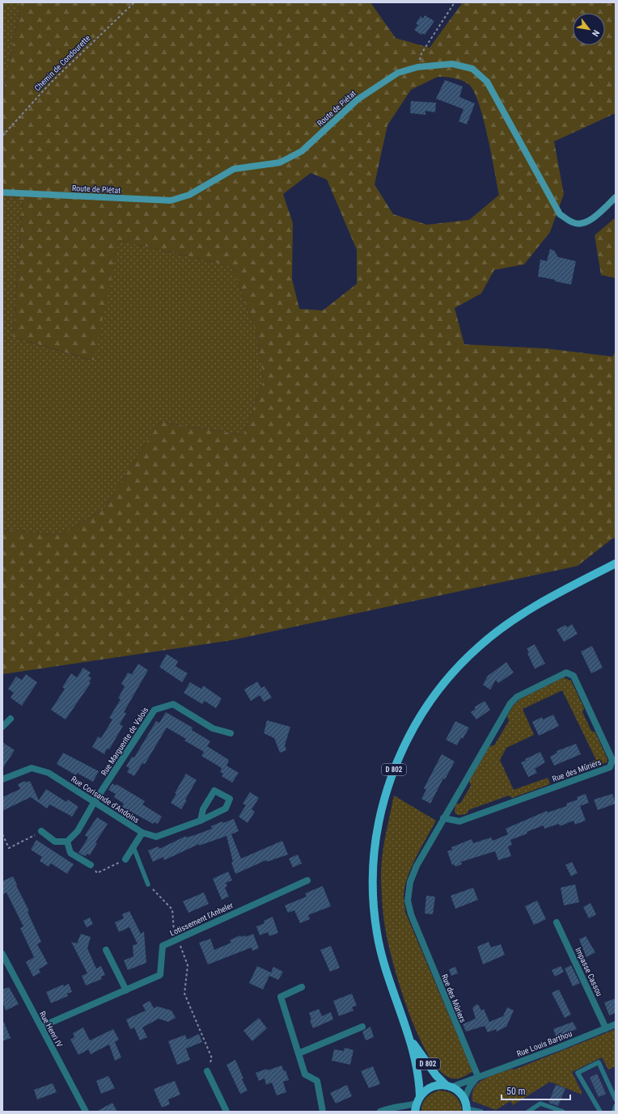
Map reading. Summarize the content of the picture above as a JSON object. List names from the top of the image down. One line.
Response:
{"streets":{"main road":["D 802"],"street":["Route de Piétat","Rue Marguerite de Valois","Rue des Mûriers","Rue Corisande d'Andoins","Lotissement l'Anheler","Impasse Cassou","Rue Henri IV","Rue Louis Barthou"],"path":["Chemin de Condourette"]},"crossings":[["Rue Marguerite de Valois","Rue Corisande d'Andoins"],["D 802","Rue Louis Barthou"],["Rue des Mûriers","Rue Louis Barthou"],["Lotissement l'Anheler","Rue Henri IV"],["Impasse Cassou","Rue Louis Barthou"]],"scale_bar":"50 m","north":"bottom right"}
